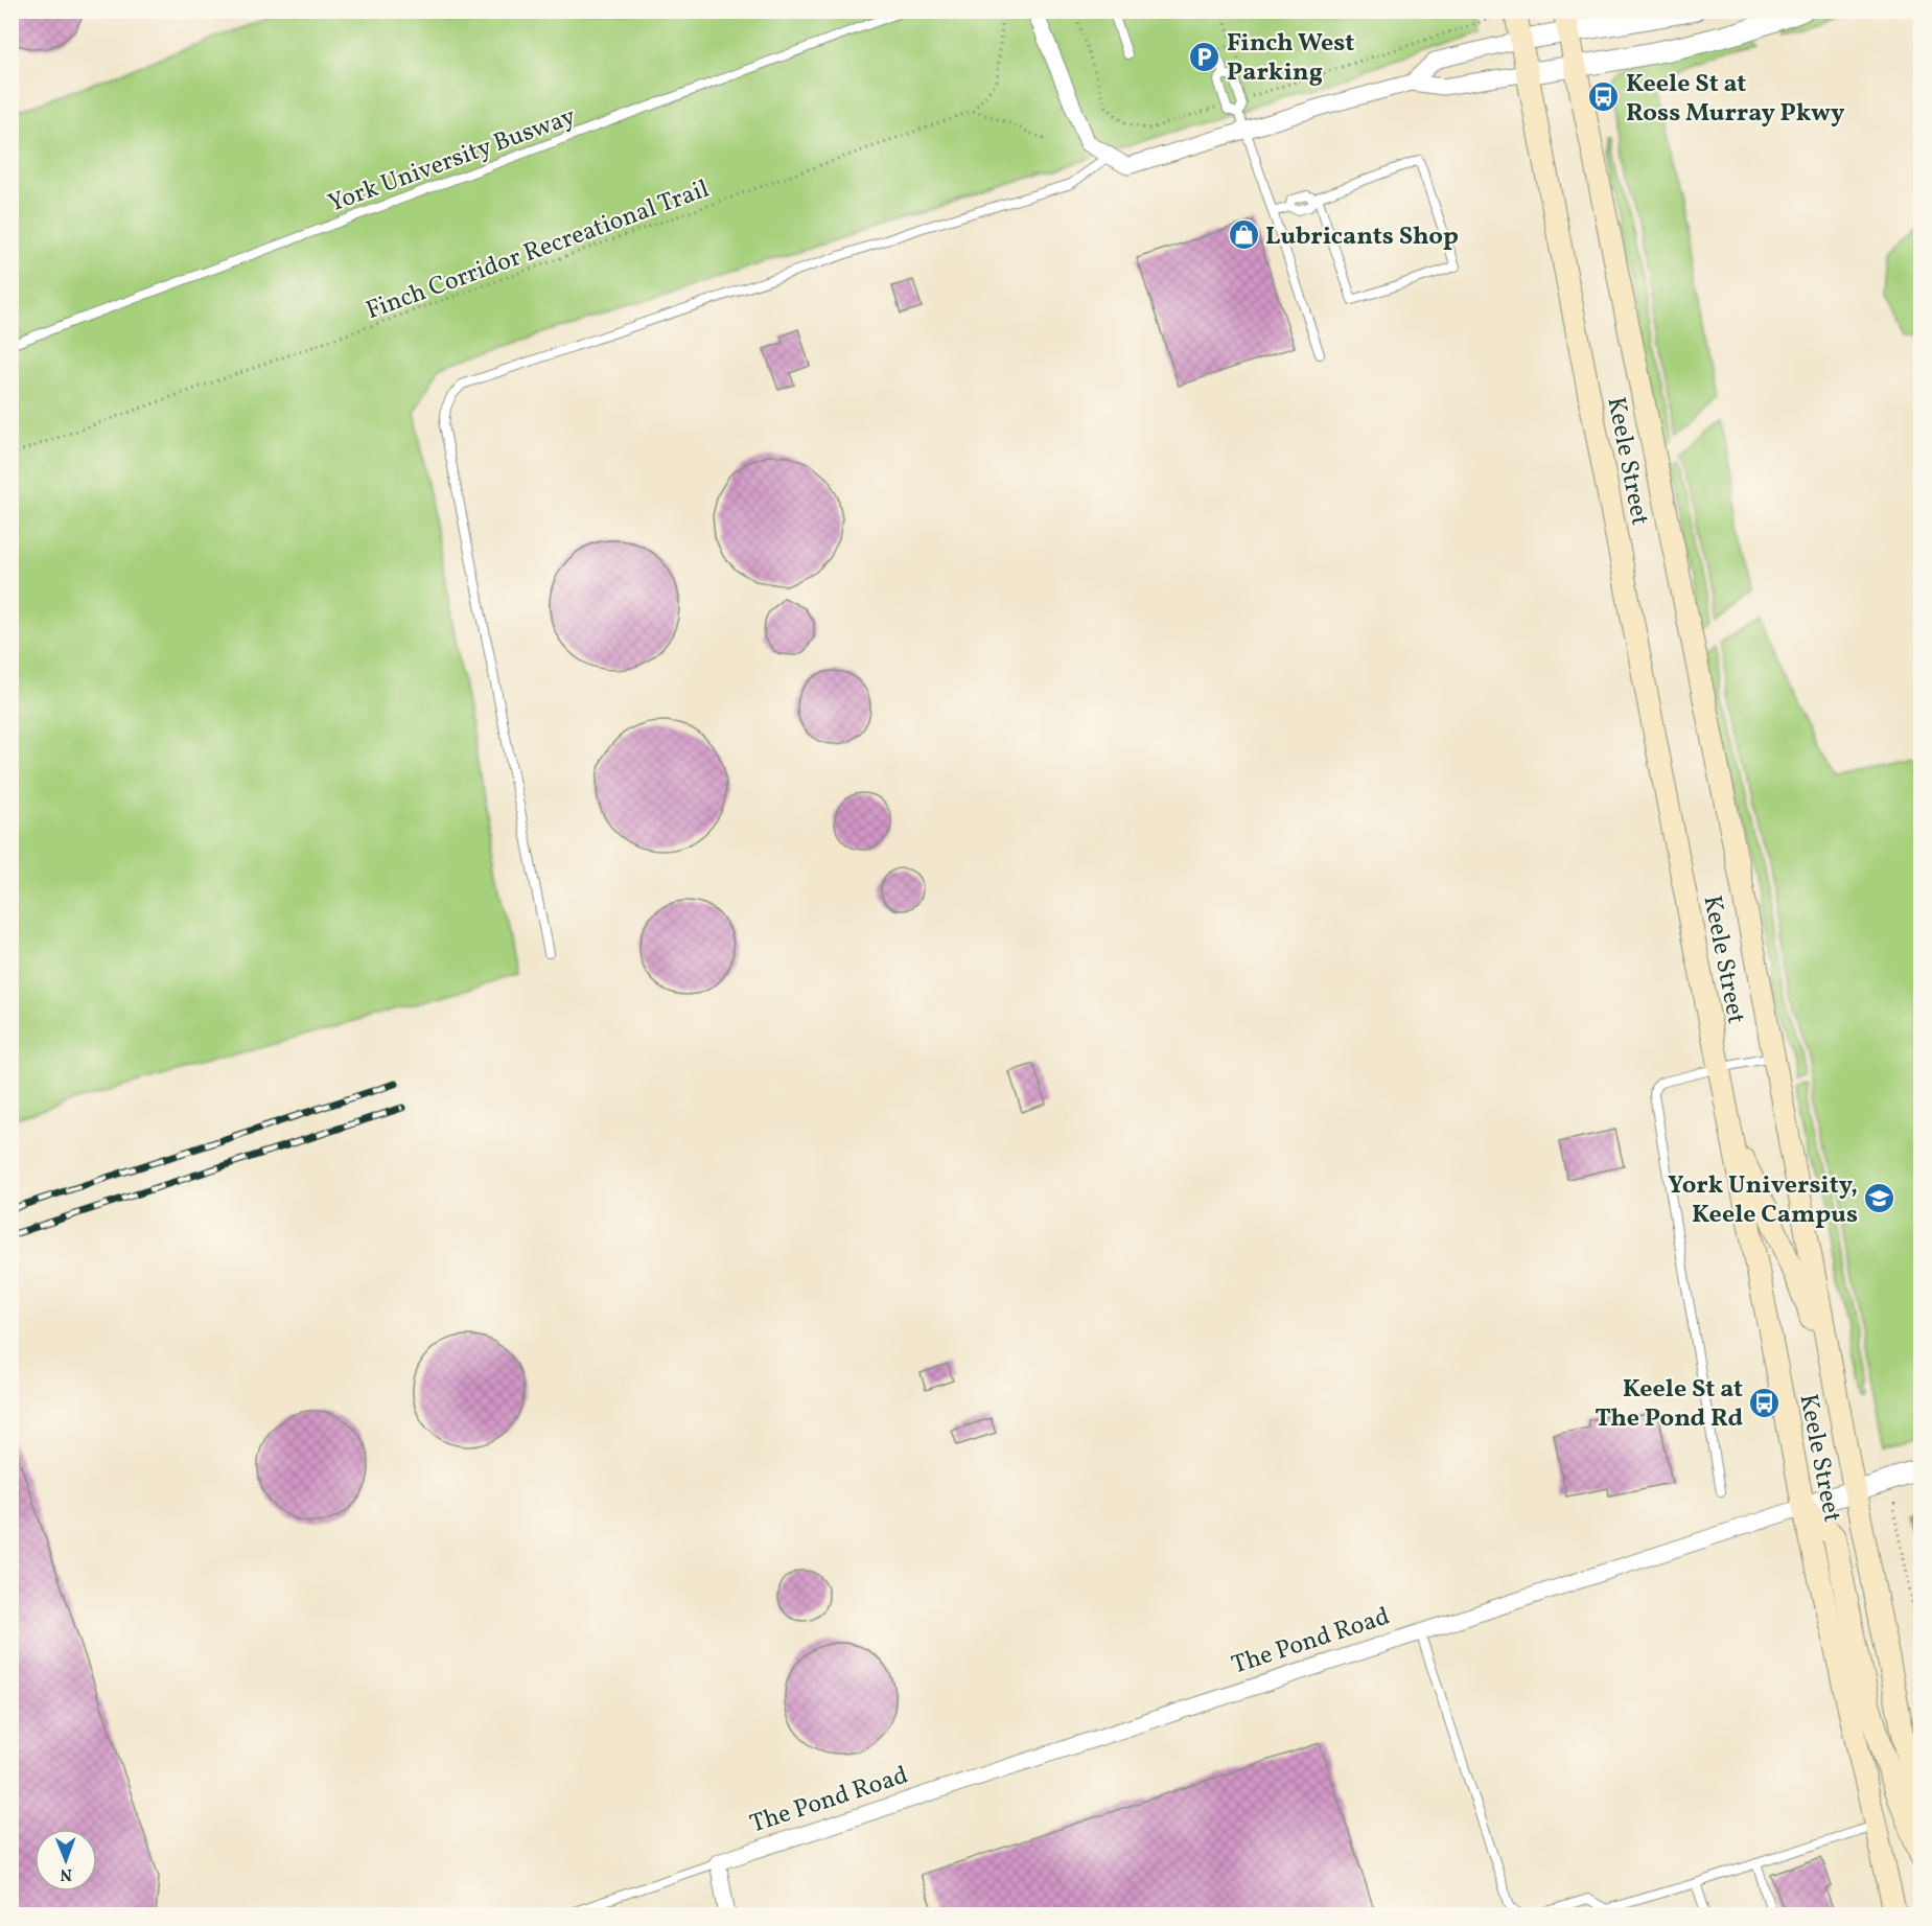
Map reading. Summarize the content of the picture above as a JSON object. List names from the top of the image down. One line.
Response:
{"streets":{"main road":["Keele Street"],"street":["The Pond Road"],"lane":["York University Busway"],"path":["Finch Corridor Recreational Trail"]},"crossings":[["Keele Street","The Pond Road"]],"places":{"parking":["Finch West Parking"],"bus stop":["Keele St at Ross Murray Pkwy","Keele St at The Pond Rd"],"shop":["Lubricants Shop"],"school or university":["York University, Keele Campus"]},"north":"bottom"}
